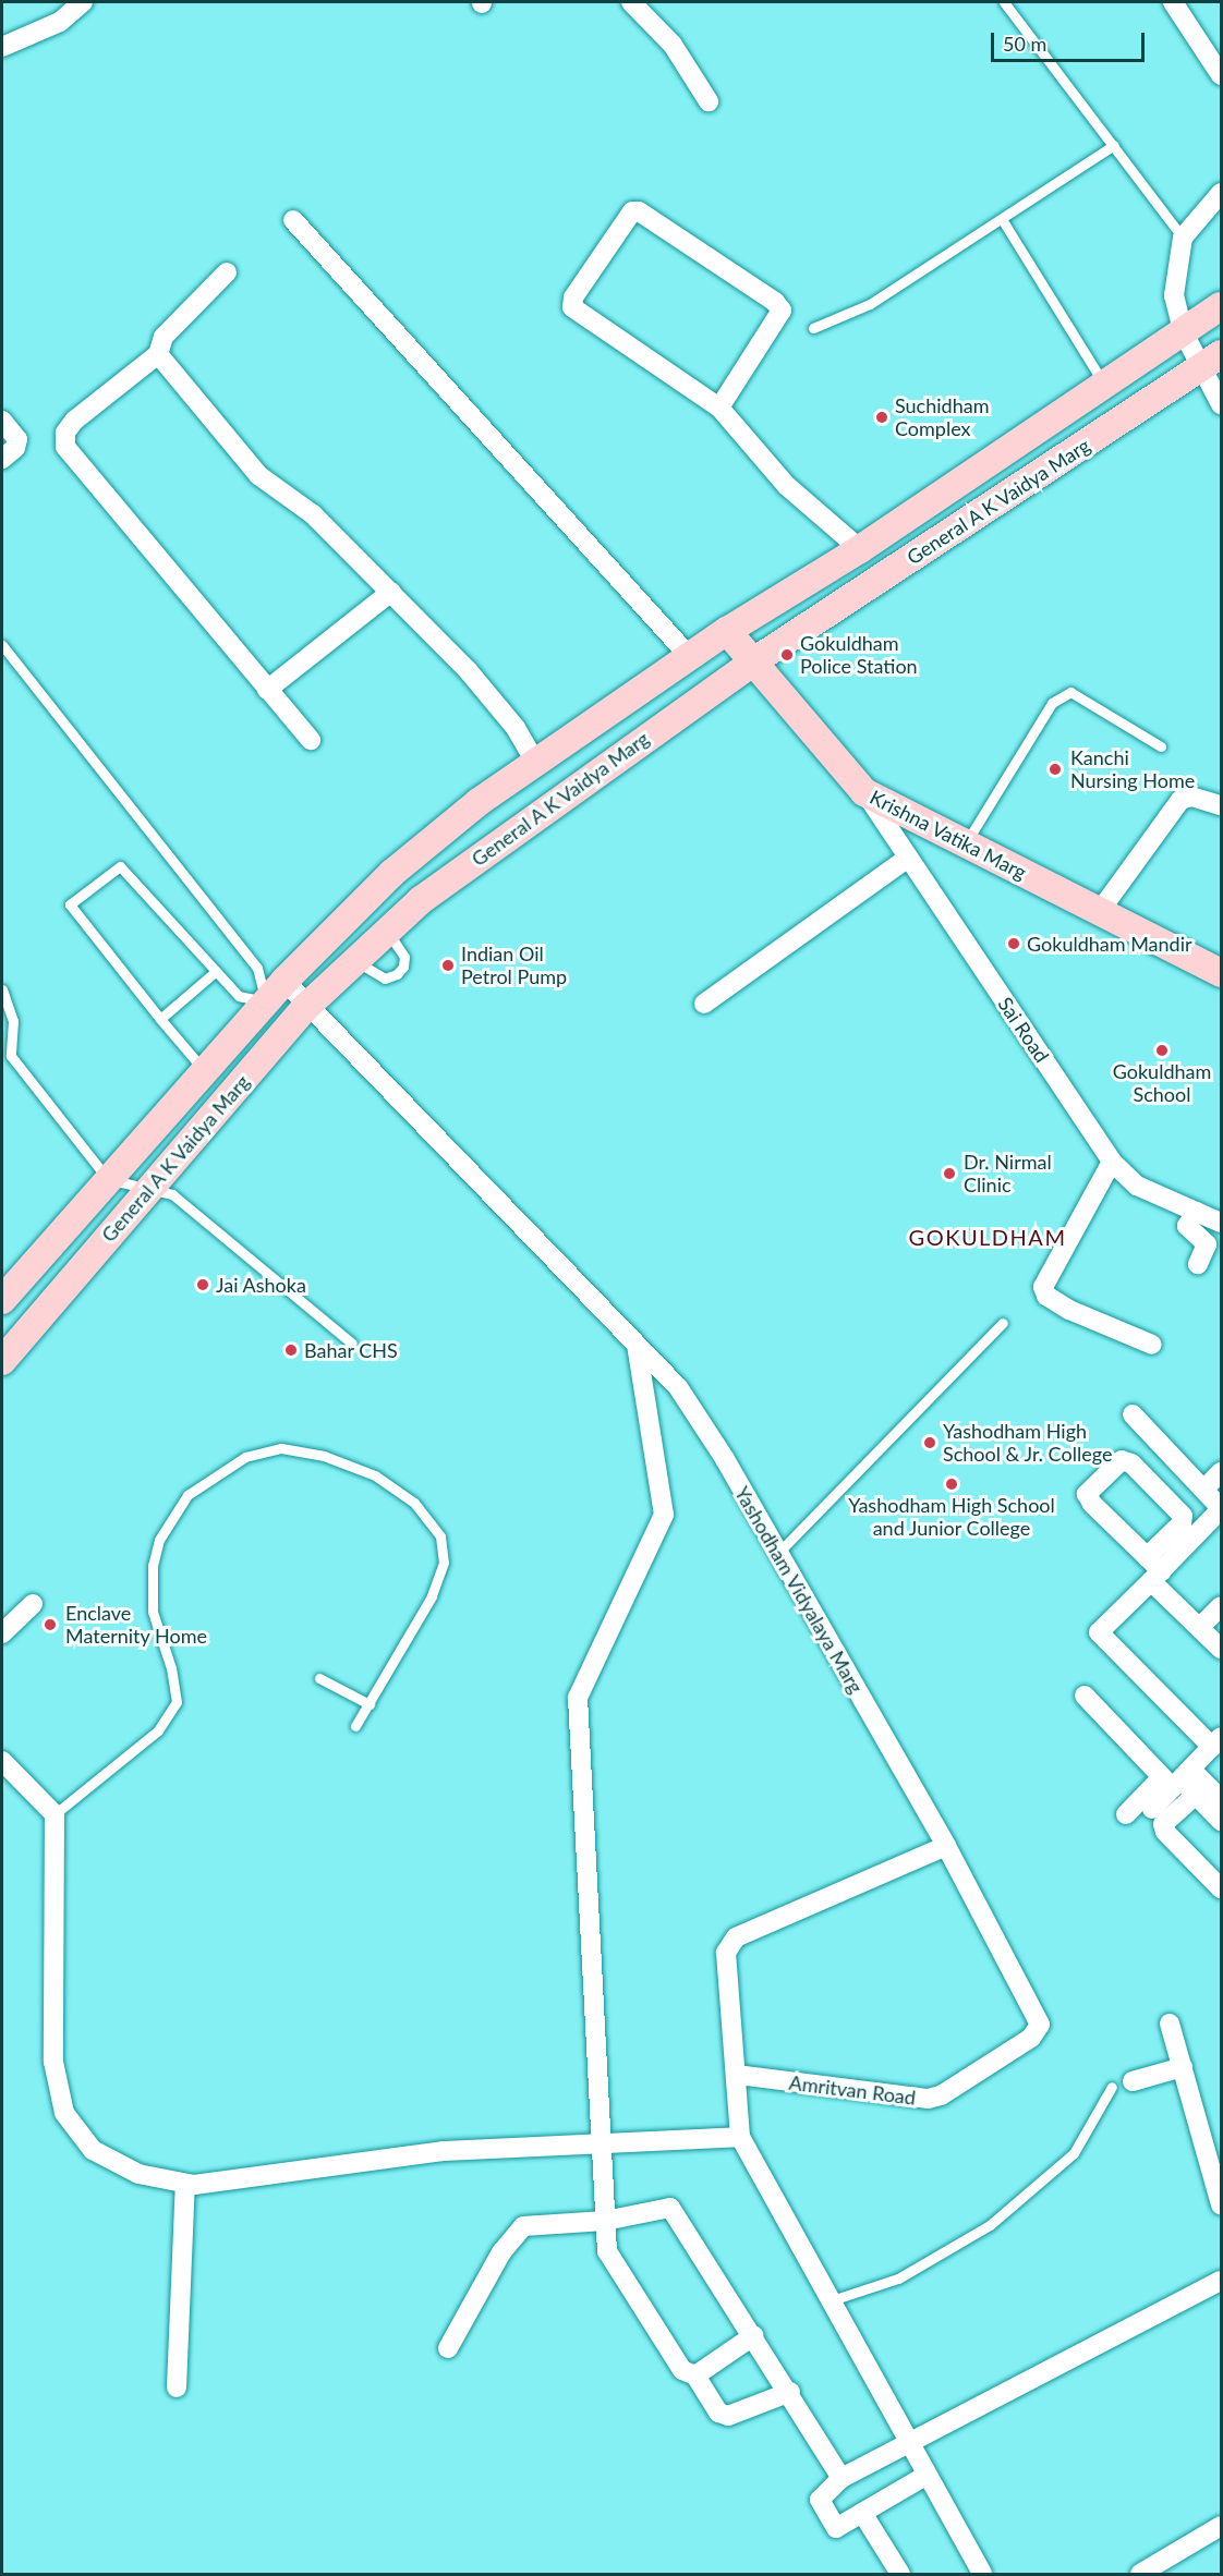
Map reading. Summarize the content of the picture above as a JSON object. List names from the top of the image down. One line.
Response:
{"streets":{"main road":["General A K Vaidya Marg","Krishna Vatika Marg"],"street":["Sai Road","Yashodham Vidyalaya Marg","Amritvan Road"]},"crossings":[["General A K Vaidya Marg","Krishna Vatika Marg"],["General A K Vaidya Marg","Yashodham Vidyalaya Marg"],["Krishna Vatika Marg","Sai Road"],["Yashodham Vidyalaya Marg","Amritvan Road"]],"districts":["GOKULDHAM"],"places":["Suchidham Complex","Gokuldham Police Station","Kanchi Nursing Home","Gokuldham Mandir","Indian Oil Petrol Pump","Gokuldham School","Dr. Nirmal Clinic","Jai Ashoka","Bahar CHS","Yashodham High School & Jr. College","Yashodham High School and Junior College","Enclave Maternity Home"],"scale_bar":"50 m"}
